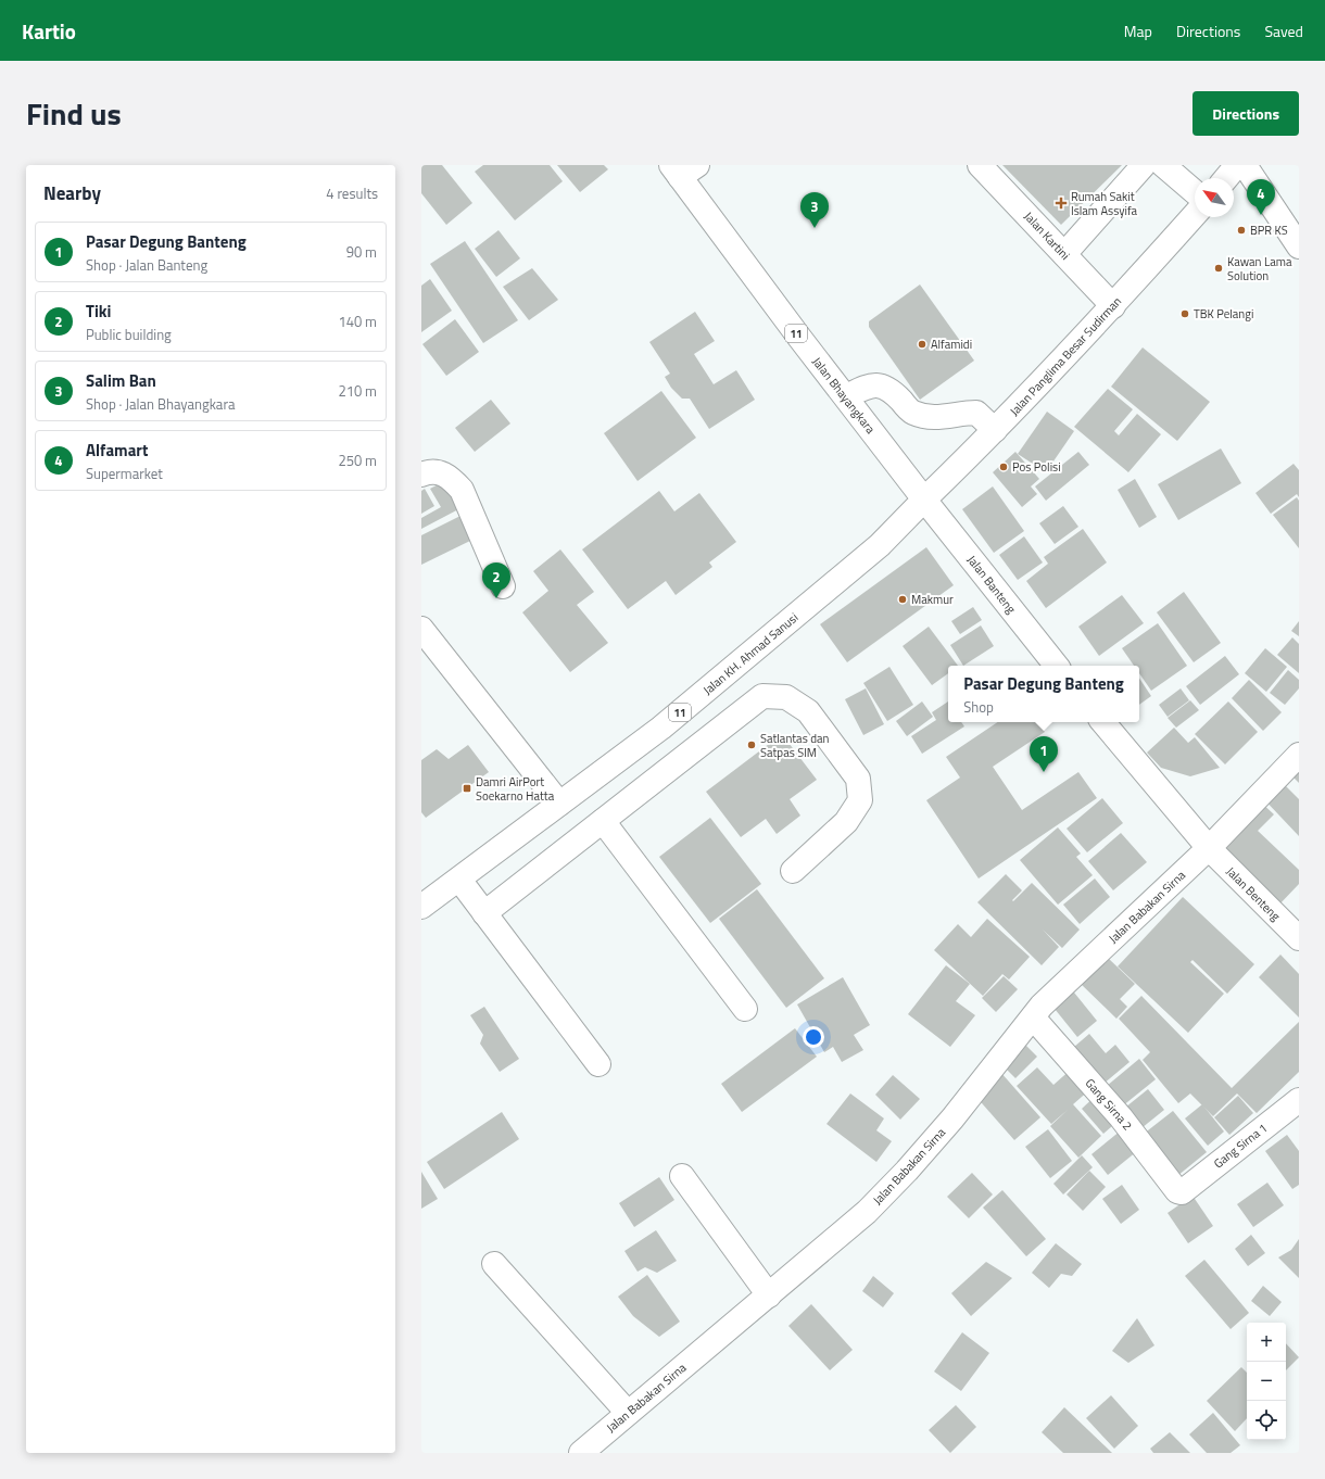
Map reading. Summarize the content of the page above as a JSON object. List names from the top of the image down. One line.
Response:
{"streets":{"main road":["Jalan Kartini","11","Jalan Panglima Besar Sudirman","Jalan Bhayangkara","Jalan Banteng","Jalan KH. Ahmad Sanusi","Jalan Benteng","Jalan Babakan Sirna","Gang Sirna 2","Gang Sirna 1"]},"crossings":[["Jalan Kartini","Jalan Panglima Besar Sudirman"],["Jalan Panglima Besar Sudirman","Jalan Bhayangkara"],["Jalan Panglima Besar Sudirman","Jalan Banteng"],["Jalan Panglima Besar Sudirman","Jalan KH. Ahmad Sanusi"],["Jalan Bhayangkara","Jalan Banteng"],["Jalan Bhayangkara","Jalan KH. Ahmad Sanusi"],["Jalan Banteng","Jalan KH. Ahmad Sanusi"],["Jalan Benteng","Jalan Babakan Sirna"],["Jalan Babakan Sirna","Gang Sirna 2"],["Gang Sirna 2","Gang Sirna 1"]],"places":{"health":["Rumah Sakit Islam Assyifa"],"other":["BPR KS","Kawan Lama Solution","TBK Pelangi","Alfamidi","Pos Polisi","Makmur","Satlantas dan Satpas SIM"],"transit":["Damri AirPort Soekarno Hatta"]},"north":"top left","page":{"header":"Kartio","nav":["Map","Directions","Saved"],"title":"Find us","buttons":"Directions","heading":["Nearby","4 results"],"pins":["4","3","2","1"],"list":[{"mark":"1","name":"Pasar Degung Banteng","note":"Shop · Jalan Banteng","value":"90 m"},{"mark":"2","name":"Tiki","note":"Public building","value":"140 m"},{"mark":"3","name":"Salim Ban","note":"Shop · Jalan Bhayangkara","value":"210 m"},{"mark":"4","name":"Alfamart","note":"Supermarket","value":"250 m"}],"popup":["Pasar Degung Banteng","Shop"],"map_buttons":["+","−"]}}
